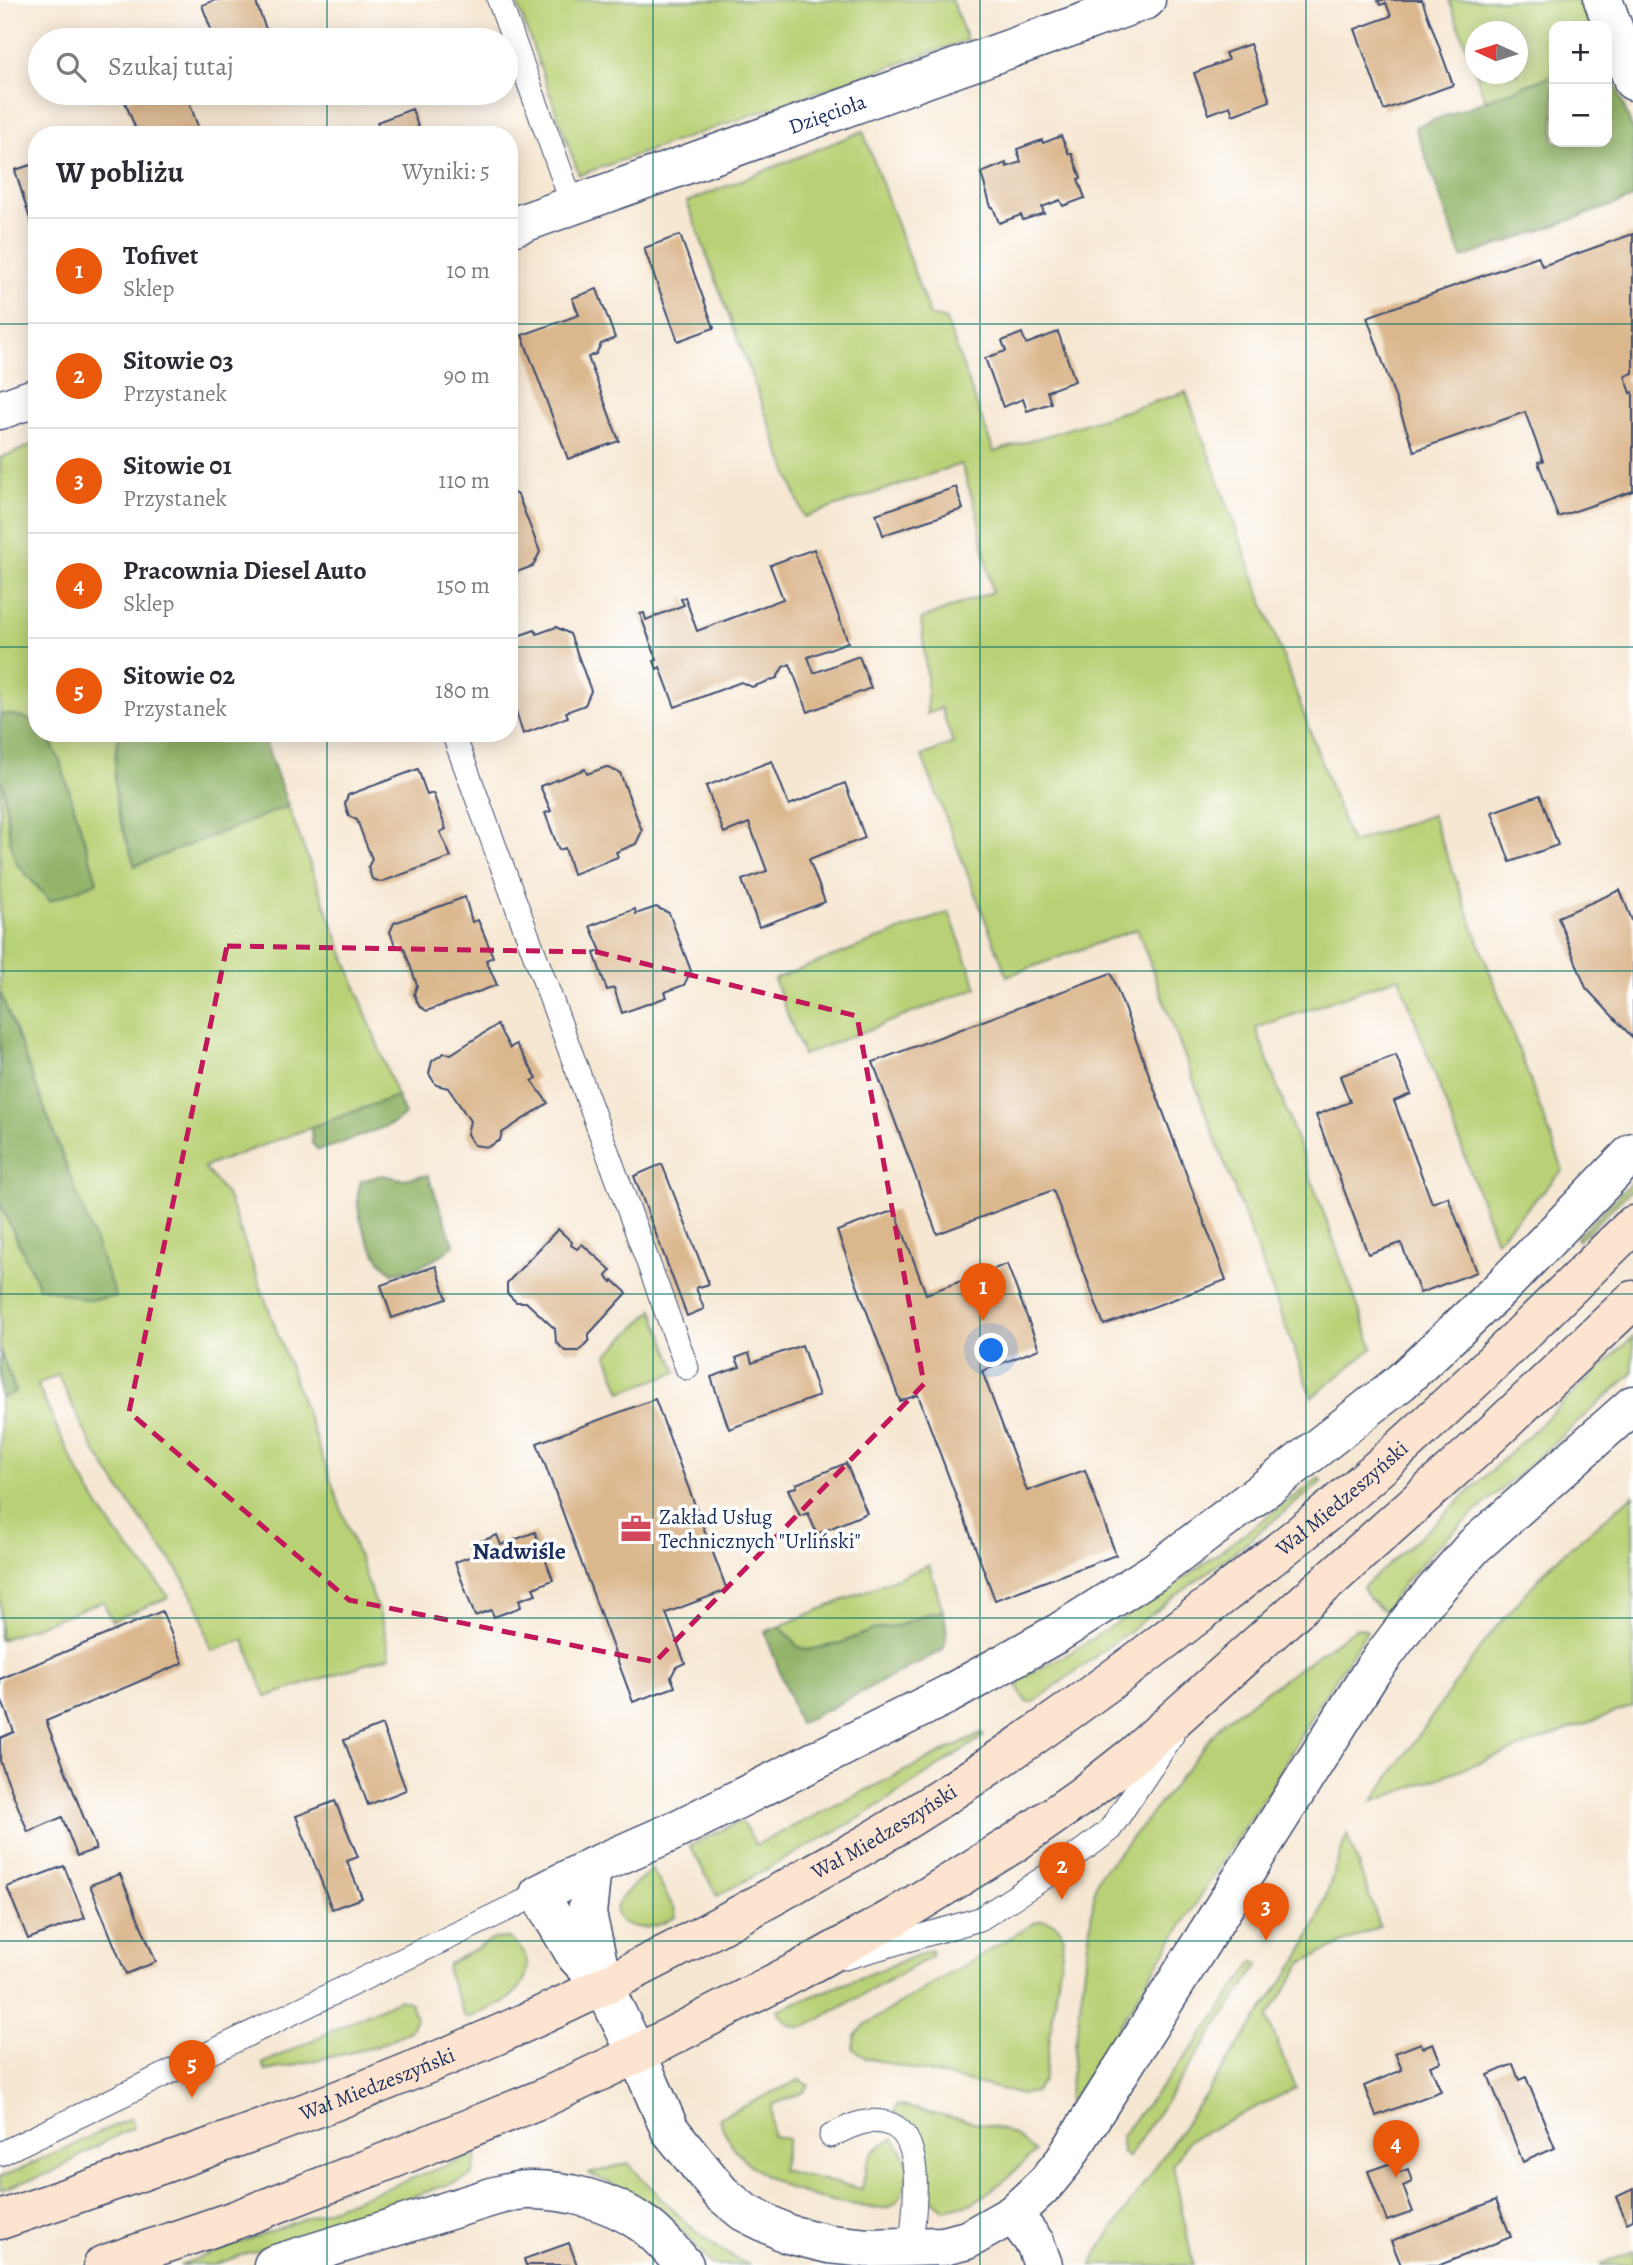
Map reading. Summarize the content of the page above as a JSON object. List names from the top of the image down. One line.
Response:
{"streets":{"main road":["Wał Miedzeszyński"],"street":["Dzięcioła"]},"districts":["Nadwiśle"],"places":{"office":["Zakład Usług Technicznych \"Urliński\""]},"north":"left","page":{"map_buttons":["+","−"],"search":"Szukaj tutaj","heading":["W pobliżu","Wyniki: 5"],"list":[{"mark":"1","name":"Tofivet","note":"Sklep","value":"10 m"},{"mark":"2","name":"Sitowie 03","note":"Przystanek","value":"90 m"},{"mark":"3","name":"Sitowie 01","note":"Przystanek","value":"110 m"},{"mark":"4","name":"Pracownia Diesel Auto","note":"Sklep","value":"150 m"},{"mark":"5","name":"Sitowie 02","note":"Przystanek","value":"180 m"}],"pins":["1","2","3","5","4"]}}
